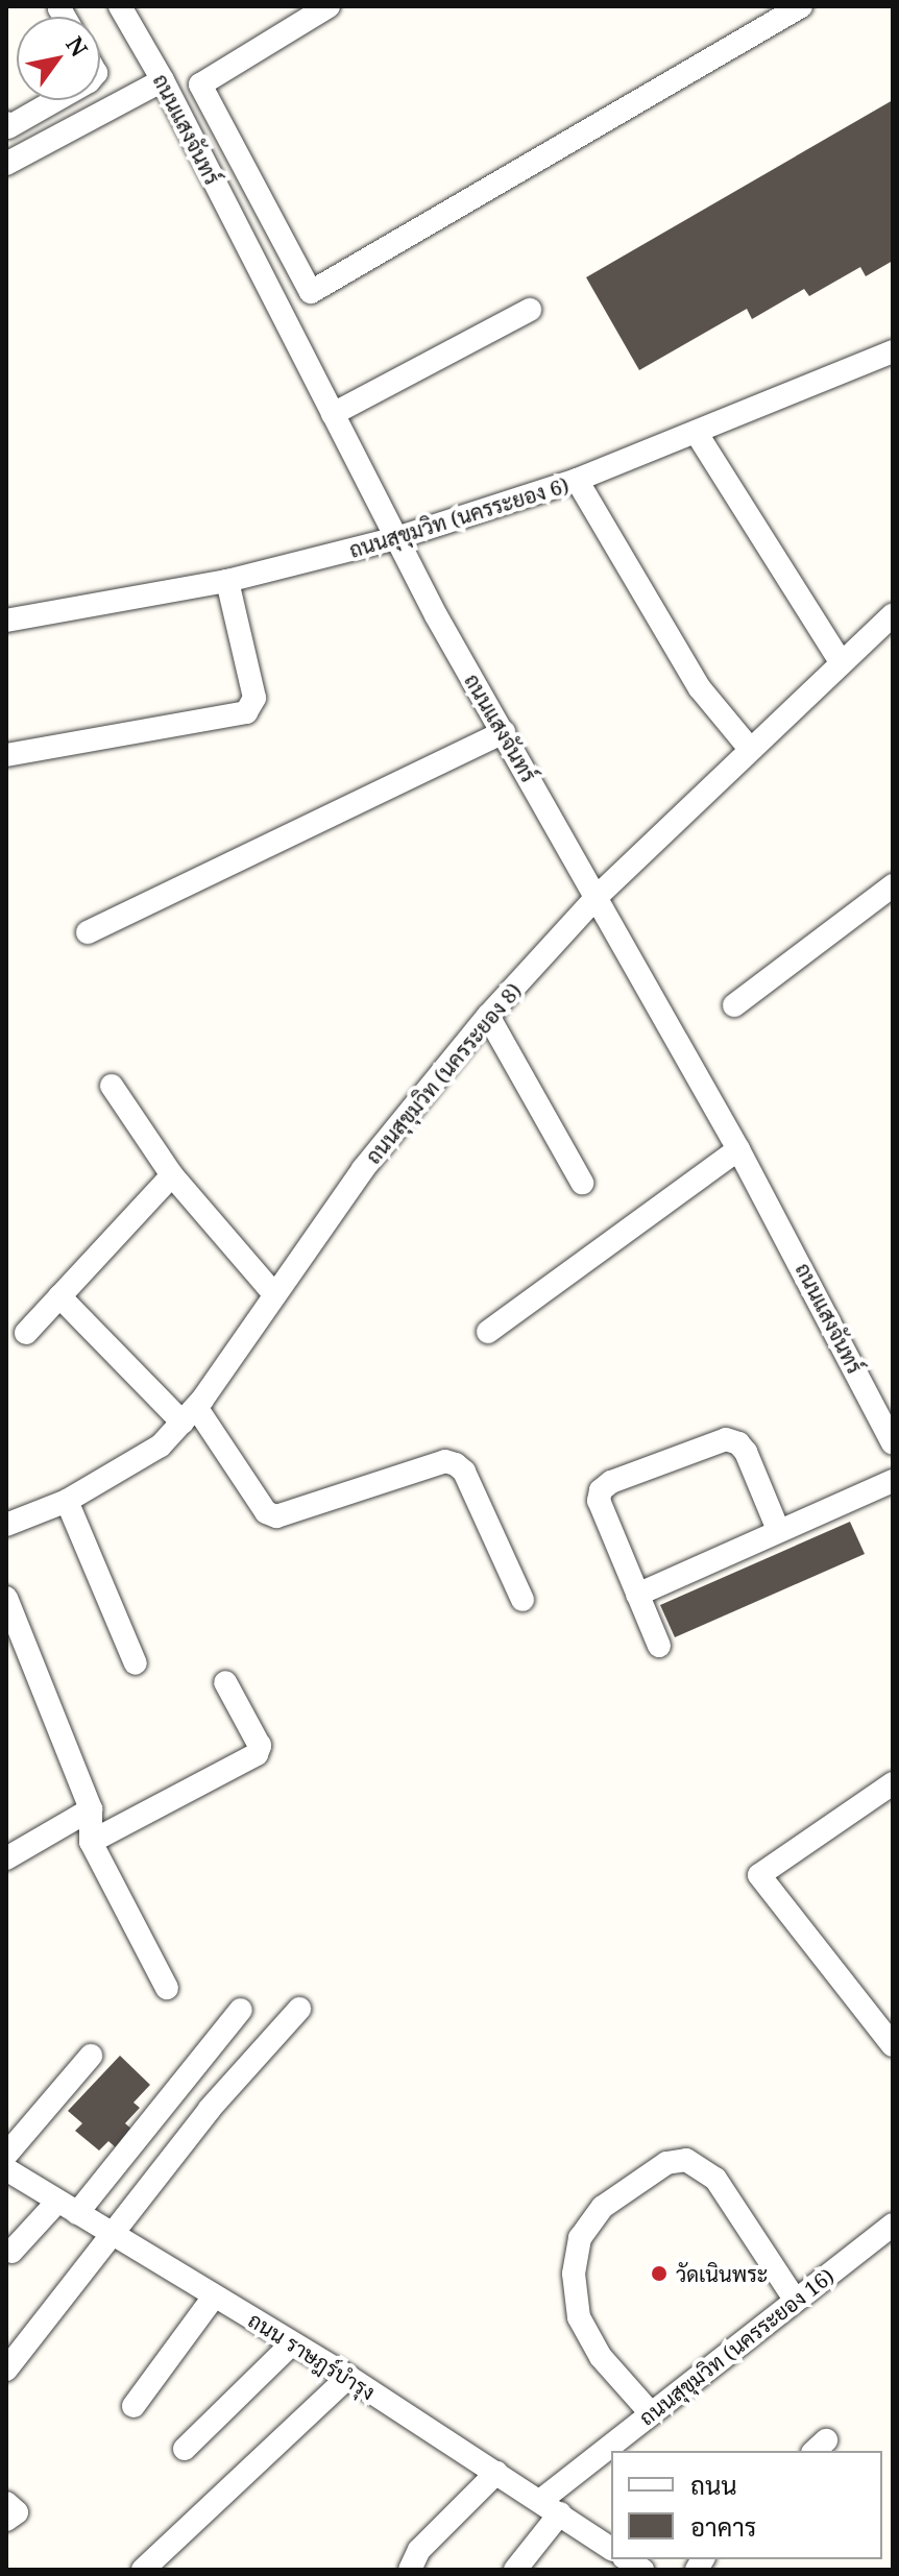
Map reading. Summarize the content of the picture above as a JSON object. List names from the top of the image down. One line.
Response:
{"streets":{"street":["ถนนแสงจันทร์","ถนนสุขุมวิท (นครระยอง 6)","ถนนสุขุมวิท (นครระยอง 8)","ถนนสุขุมวิท (นครระยอง 16)","ถนน ราษฎร์บำรุง"]},"crossings":[["ถนนแสงจันทร์","ถนนสุขุมวิท (นครระยอง 6)"],["ถนนแสงจันทร์","ถนนสุขุมวิท (นครระยอง 8)"],["ถนนสุขุมวิท (นครระยอง 16)","ถนน ราษฎร์บำรุง"]],"places":["วัดเนินพระ"],"legend":["ถนน","อาคาร"],"north":"top right"}
